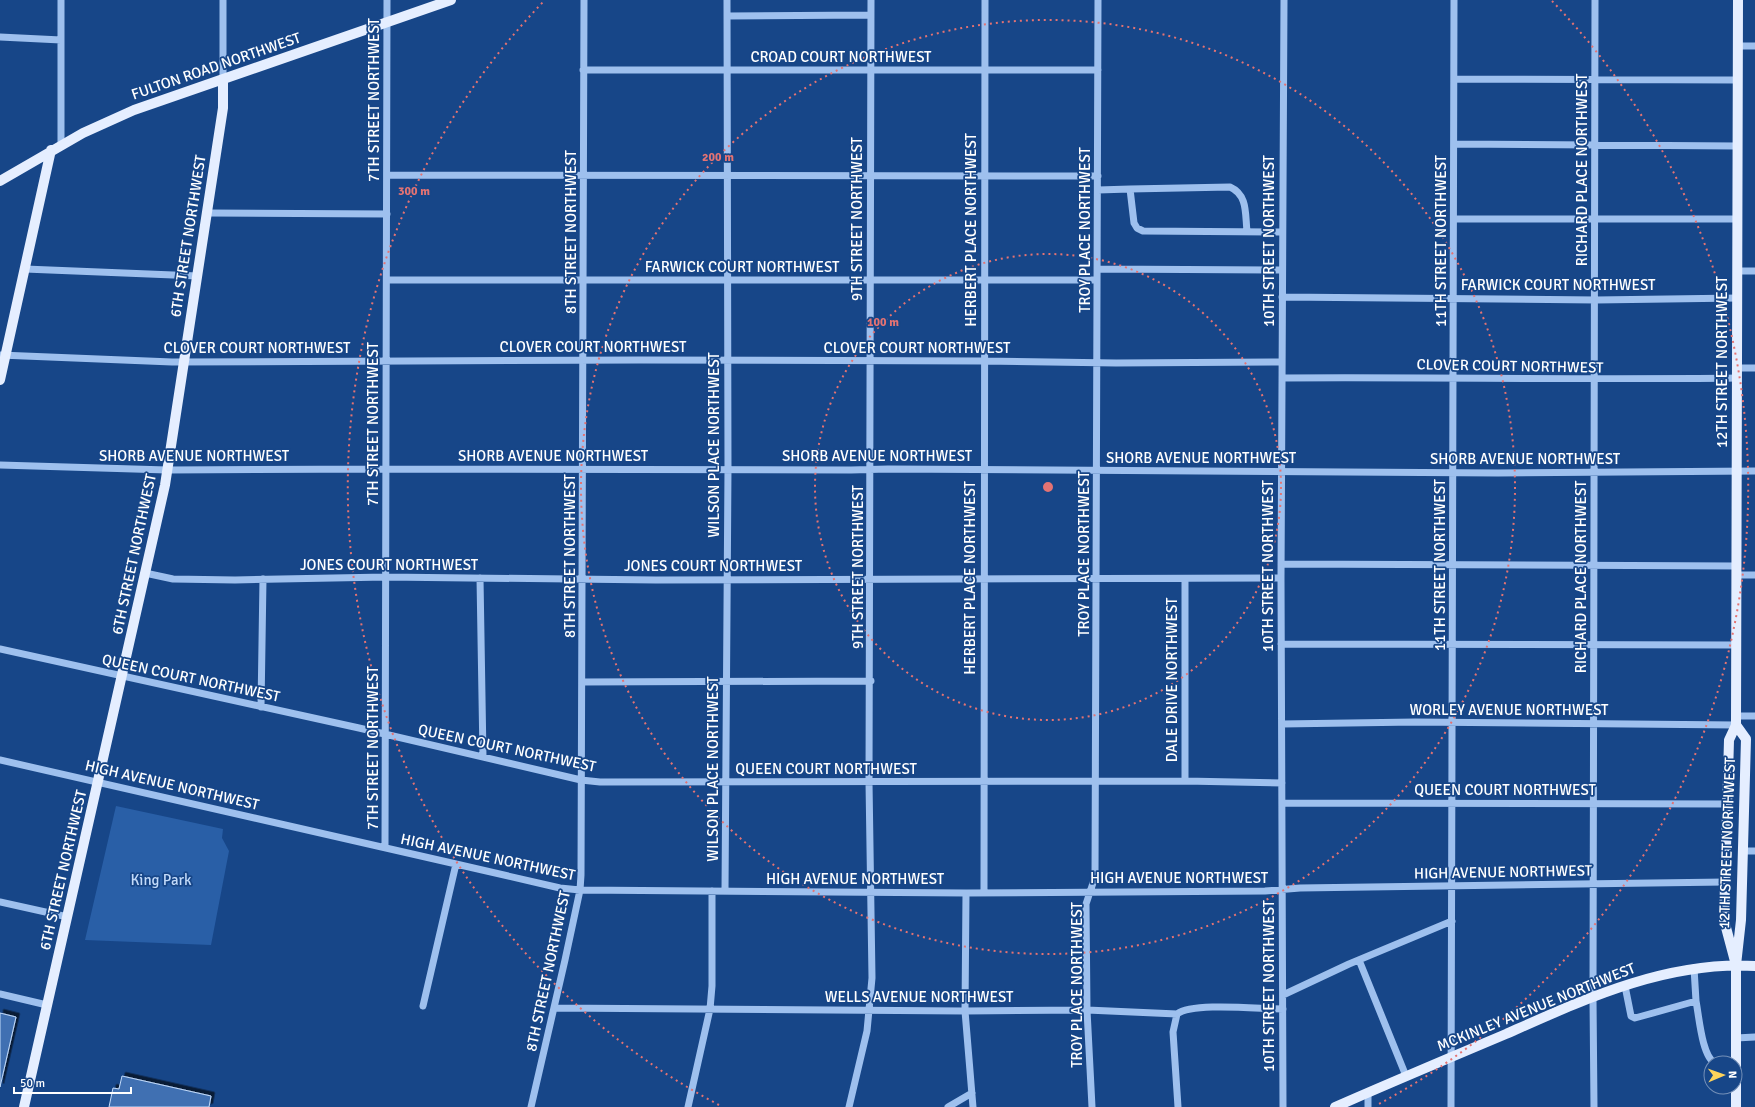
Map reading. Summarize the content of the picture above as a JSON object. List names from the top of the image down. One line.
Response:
{"streets":{"main road":["FULTON ROAD NORTHWEST","6TH STREET NORTHWEST","12TH STREET NORTHWEST","MCKINLEY AVENUE NORTHWEST"],"street":["CROAD COURT NORTHWEST","7TH STREET NORTHWEST","RICHARD PLACE NORTHWEST","9TH STREET NORTHWEST","HERBERT PLACE NORTHWEST","TROY PLACE NORTHWEST","8TH STREET NORTHWEST","10TH STREET NORTHWEST","11TH STREET NORTHWEST","FARWICK COURT NORTHWEST","CLOVER COURT NORTHWEST","WILSON PLACE NORTHWEST","SHORB AVENUE NORTHWEST","JONES COURT NORTHWEST","QUEEN COURT NORTHWEST","DALE DRIVE NORTHWEST","WORLEY AVENUE NORTHWEST","HIGH AVENUE NORTHWEST","WELLS AVENUE NORTHWEST"]},"crossings":[["CROAD COURT NORTHWEST","9TH STREET NORTHWEST"],["CROAD COURT NORTHWEST","HERBERT PLACE NORTHWEST"],["CROAD COURT NORTHWEST","TROY PLACE NORTHWEST"],["CROAD COURT NORTHWEST","8TH STREET NORTHWEST"],["CROAD COURT NORTHWEST","WILSON PLACE NORTHWEST"],["FULTON ROAD NORTHWEST","7TH STREET NORTHWEST"],["FULTON ROAD NORTHWEST","6TH STREET NORTHWEST"],["7TH STREET NORTHWEST","FARWICK COURT NORTHWEST"],["7TH STREET NORTHWEST","CLOVER COURT NORTHWEST"],["7TH STREET NORTHWEST","SHORB AVENUE NORTHWEST"],["7TH STREET NORTHWEST","JONES COURT NORTHWEST"],["7TH STREET NORTHWEST","QUEEN COURT NORTHWEST"],["7TH STREET NORTHWEST","HIGH AVENUE NORTHWEST"],["RICHARD PLACE NORTHWEST","FARWICK COURT NORTHWEST"],["RICHARD PLACE NORTHWEST","CLOVER COURT NORTHWEST"],["RICHARD PLACE NORTHWEST","SHORB AVENUE NORTHWEST"],["RICHARD PLACE NORTHWEST","QUEEN COURT NORTHWEST"],["RICHARD PLACE NORTHWEST","WORLEY AVENUE NORTHWEST"],["RICHARD PLACE NORTHWEST","HIGH AVENUE NORTHWEST"],["RICHARD PLACE NORTHWEST","MCKINLEY AVENUE NORTHWEST"],["9TH STREET NORTHWEST","FARWICK COURT NORTHWEST"],["9TH STREET NORTHWEST","CLOVER COURT NORTHWEST"],["9TH STREET NORTHWEST","SHORB AVENUE NORTHWEST"],["9TH STREET NORTHWEST","JONES COURT NORTHWEST"],["9TH STREET NORTHWEST","QUEEN COURT NORTHWEST"],["9TH STREET NORTHWEST","HIGH AVENUE NORTHWEST"],["9TH STREET NORTHWEST","WELLS AVENUE NORTHWEST"],["HERBERT PLACE NORTHWEST","FARWICK COURT NORTHWEST"],["HERBERT PLACE NORTHWEST","CLOVER COURT NORTHWEST"],["HERBERT PLACE NORTHWEST","SHORB AVENUE NORTHWEST"],["HERBERT PLACE NORTHWEST","JONES COURT NORTHWEST"],["HERBERT PLACE NORTHWEST","QUEEN COURT NORTHWEST"],["HERBERT PLACE NORTHWEST","HIGH AVENUE NORTHWEST"],["TROY PLACE NORTHWEST","FARWICK COURT NORTHWEST"],["TROY PLACE NORTHWEST","CLOVER COURT NORTHWEST"],["TROY PLACE NORTHWEST","SHORB AVENUE NORTHWEST"],["TROY PLACE NORTHWEST","JONES COURT NORTHWEST"],["TROY PLACE NORTHWEST","QUEEN COURT NORTHWEST"],["TROY PLACE NORTHWEST","HIGH AVENUE NORTHWEST"],["TROY PLACE NORTHWEST","WELLS AVENUE NORTHWEST"],["8TH STREET NORTHWEST","FARWICK COURT NORTHWEST"],["8TH STREET NORTHWEST","CLOVER COURT NORTHWEST"],["8TH STREET NORTHWEST","SHORB AVENUE NORTHWEST"],["8TH STREET NORTHWEST","JONES COURT NORTHWEST"],["8TH STREET NORTHWEST","QUEEN COURT NORTHWEST"],["8TH STREET NORTHWEST","HIGH AVENUE NORTHWEST"],["8TH STREET NORTHWEST","WELLS AVENUE NORTHWEST"],["6TH STREET NORTHWEST","CLOVER COURT NORTHWEST"],["6TH STREET NORTHWEST","SHORB AVENUE NORTHWEST"],["6TH STREET NORTHWEST","JONES COURT NORTHWEST"],["6TH STREET NORTHWEST","QUEEN COURT NORTHWEST"],["6TH STREET NORTHWEST","HIGH AVENUE NORTHWEST"],["10TH STREET NORTHWEST","FARWICK COURT NORTHWEST"],["10TH STREET NORTHWEST","CLOVER COURT NORTHWEST"],["10TH STREET NORTHWEST","SHORB AVENUE NORTHWEST"],["10TH STREET NORTHWEST","JONES COURT NORTHWEST"],["10TH STREET NORTHWEST","QUEEN COURT NORTHWEST"],["10TH STREET NORTHWEST","WORLEY AVENUE NORTHWEST"],["10TH STREET NORTHWEST","HIGH AVENUE NORTHWEST"],["10TH STREET NORTHWEST","WELLS AVENUE NORTHWEST"],["11TH STREET NORTHWEST","FARWICK COURT NORTHWEST"],["11TH STREET NORTHWEST","CLOVER COURT NORTHWEST"],["11TH STREET NORTHWEST","SHORB AVENUE NORTHWEST"],["11TH STREET NORTHWEST","QUEEN COURT NORTHWEST"],["11TH STREET NORTHWEST","WORLEY AVENUE NORTHWEST"],["11TH STREET NORTHWEST","HIGH AVENUE NORTHWEST"],["11TH STREET NORTHWEST","MCKINLEY AVENUE NORTHWEST"],["FARWICK COURT NORTHWEST","12TH STREET NORTHWEST"],["FARWICK COURT NORTHWEST","WILSON PLACE NORTHWEST"],["CLOVER COURT NORTHWEST","12TH STREET NORTHWEST"],["CLOVER COURT NORTHWEST","WILSON PLACE NORTHWEST"],["12TH STREET NORTHWEST","SHORB AVENUE NORTHWEST"],["12TH STREET NORTHWEST","QUEEN COURT NORTHWEST"],["12TH STREET NORTHWEST","WORLEY AVENUE NORTHWEST"],["12TH STREET NORTHWEST","HIGH AVENUE NORTHWEST"],["12TH STREET NORTHWEST","MCKINLEY AVENUE NORTHWEST"],["WILSON PLACE NORTHWEST","SHORB AVENUE NORTHWEST"],["WILSON PLACE NORTHWEST","JONES COURT NORTHWEST"],["WILSON PLACE NORTHWEST","QUEEN COURT NORTHWEST"],["WILSON PLACE NORTHWEST","HIGH AVENUE NORTHWEST"],["JONES COURT NORTHWEST","DALE DRIVE NORTHWEST"],["QUEEN COURT NORTHWEST","DALE DRIVE NORTHWEST"]],"parks":["King Park"],"scale_bar":"50 m","north":"right","rings":["200 m","300 m","100 m"]}
